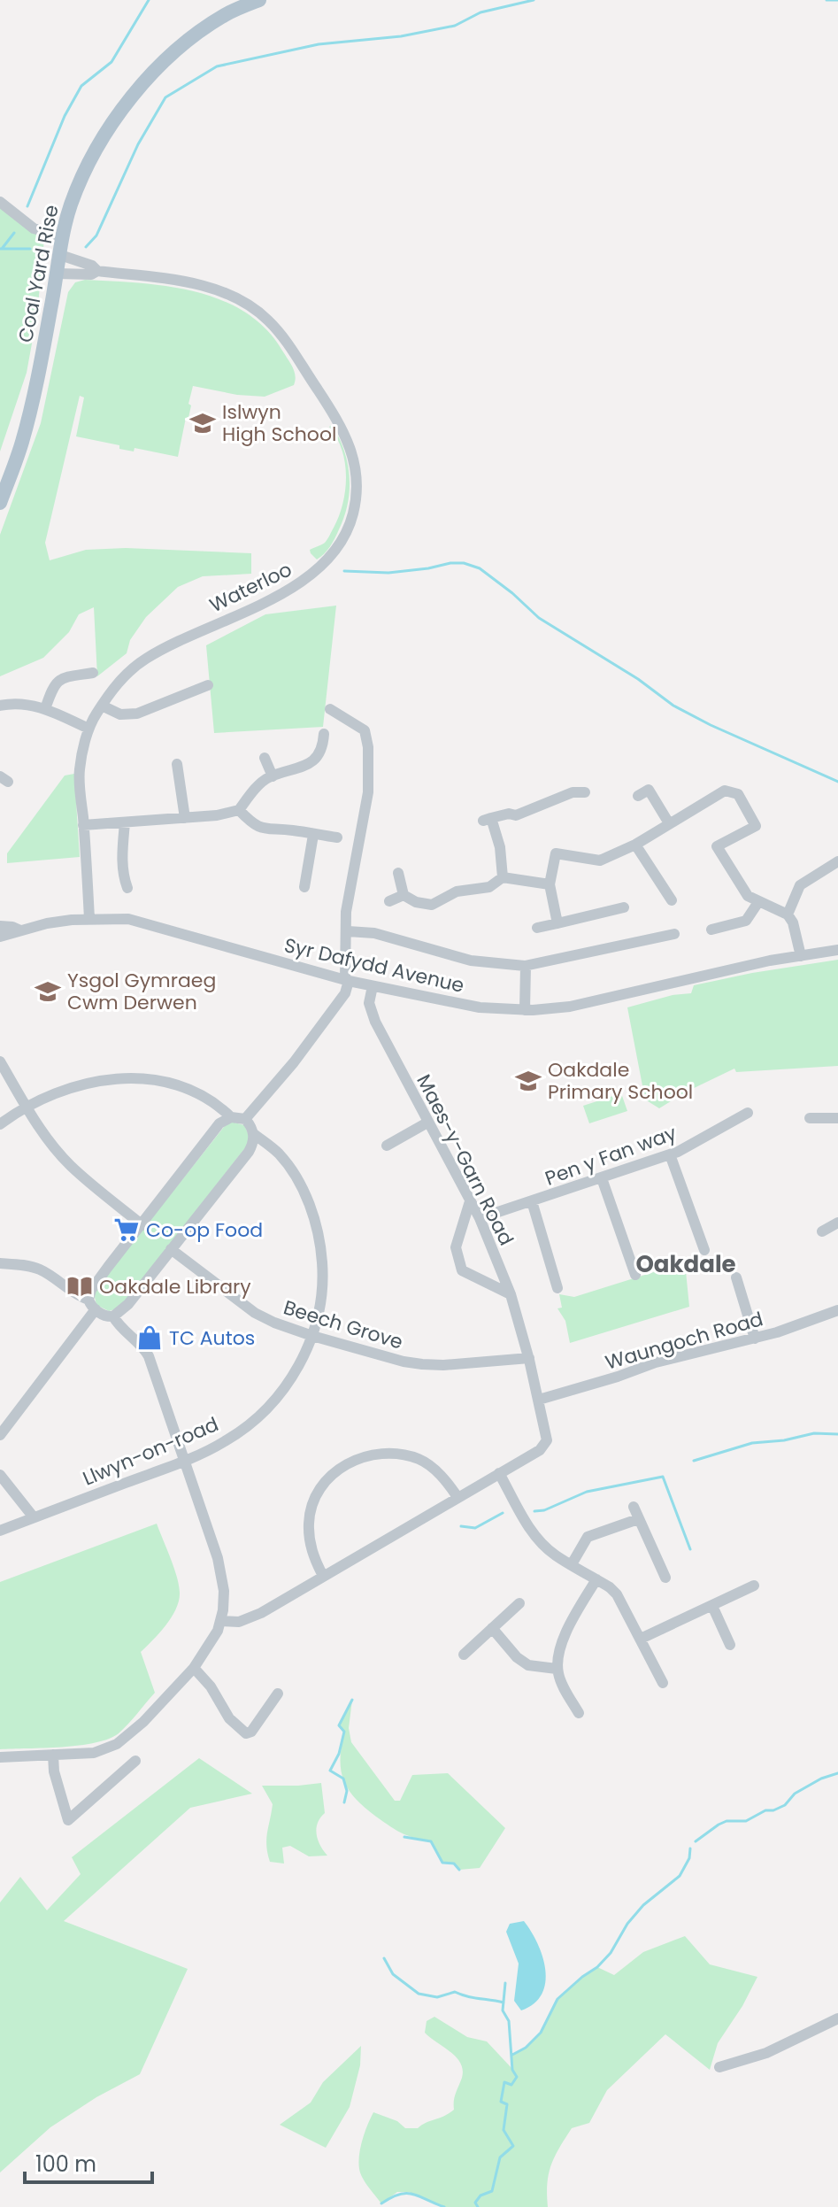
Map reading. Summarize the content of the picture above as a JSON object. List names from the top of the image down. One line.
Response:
{"streets":{"main road":["Coal Yard Rise"],"street":["Waterloo","Syr Dafydd Avenue","Pen y Fan way","Maes-y-Garn Road","Beech Grove","Waungoch Road","Llwyn-on-road"]},"crossings":[["Coal Yard Rise","Waterloo"],["Waterloo","Syr Dafydd Avenue"],["Syr Dafydd Avenue","Maes-y-Garn Road"],["Pen y Fan way","Maes-y-Garn Road"],["Maes-y-Garn Road","Beech Grove"],["Maes-y-Garn Road","Waungoch Road"],["Beech Grove","Llwyn-on-road"]],"districts":["Oakdale"],"places":{"school or university":["Islwyn High School","Ysgol Gymraeg Cwm Derwen","Oakdale Primary School"],"supermarket":["Co-op Food"],"library":["Oakdale Library"],"shop":["TC Autos"]},"scale_bar":"100 m"}
